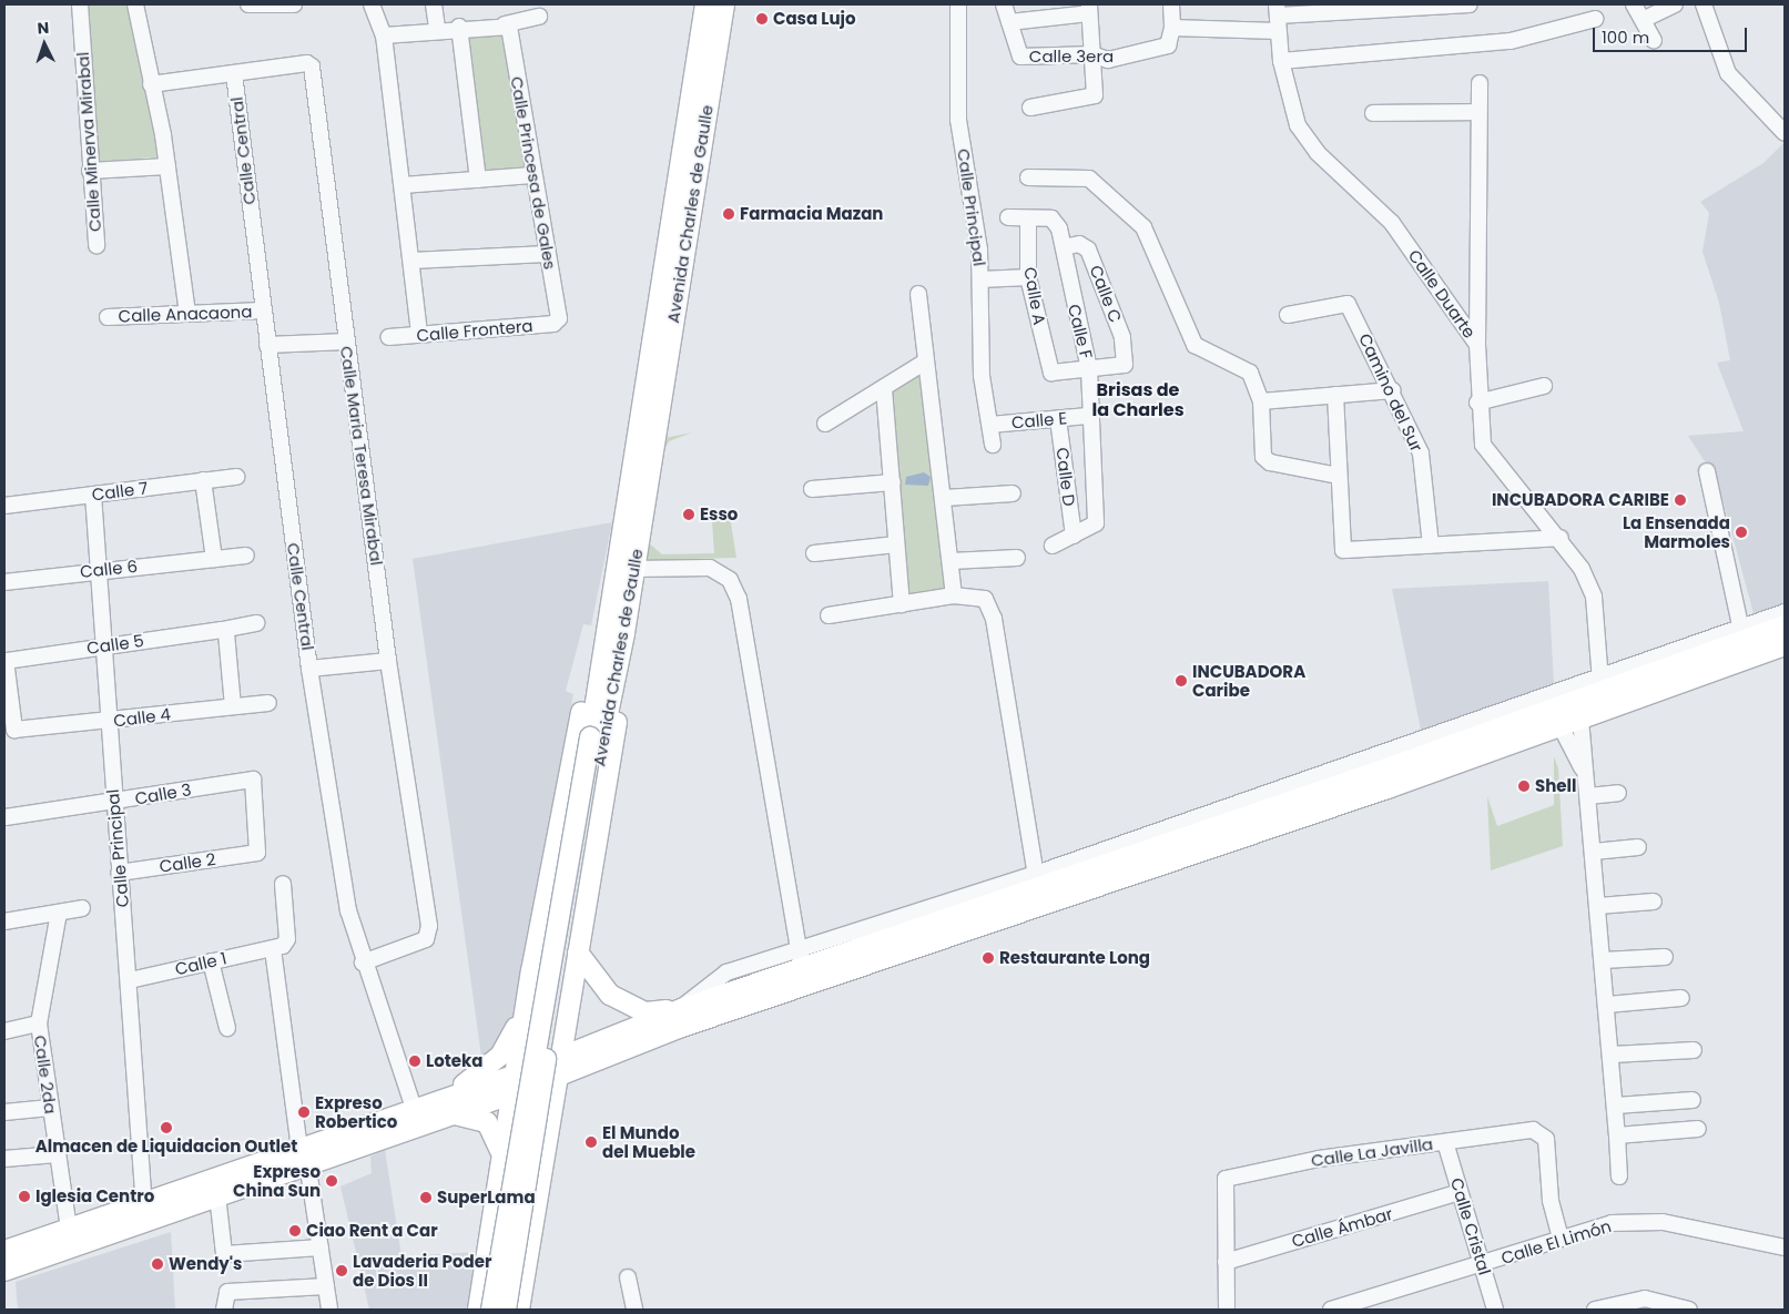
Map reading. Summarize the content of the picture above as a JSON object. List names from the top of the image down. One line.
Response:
{"streets":{"main road":["Avenida Charles de Gaulle"],"street":["Calle 3era","Calle Minerva Mirabal","Calle Central","Calle Princesa de Gales","Calle Principal","Calle C","Calle Duarte","Calle A","Calle Anacaona","Calle Frontera","Calle F","Camino del Sur","Calle E","Calle Maria Teresa Mirabal","Calle D","Calle 7","Calle 6","Calle 5","Calle 4","Calle 3","Calle 2","Calle 1","Calle 2da","Calle La Javilla","Calle Cristal","Calle Ámbar","Calle El Limón"]},"crossings":[["Calle Central","Calle Anacaona"],["Calle Central","Calle Maria Teresa Mirabal"],["Calle Princesa de Gales","Calle Frontera"],["Calle Principal","Calle E"],["Calle Principal","Calle 7"],["Calle Principal","Calle 6"],["Calle Principal","Calle 5"],["Calle Principal","Calle 4"],["Calle Principal","Calle 3"],["Calle Principal","Calle 2"],["Calle Principal","Calle 1"],["Calle C","Calle A"],["Calle C","Calle F"],["Calle A","Calle F"],["Calle F","Calle E"],["Calle F","Calle D"],["Calle E","Calle D"],["Calle 5","Calle 4"],["Calle 3","Calle 2"],["Calle La Javilla","Calle Cristal"],["Calle La Javilla","Calle Ámbar"],["Calle La Javilla","Calle El Limón"],["Calle Cristal","Calle Ámbar"],["Calle Cristal","Calle El Limón"]],"districts":["Brisas de la Charles"],"places":["Casa Lujo","Farmacia Mazan","INCUBADORA CARIBE","Esso","La Ensenada Marmoles","INCUBADORA Caribe","Shell","Restaurante Long","Loteka","Expreso Robertico","Almacen de Liquidacion Outlet","El Mundo del Mueble","Expreso China Sun","Iglesia Centro","SuperLama","Ciao Rent a Car","Wendy's","Lavaderia Poder de Dios II"],"scale_bar":"100 m","north":"top"}
